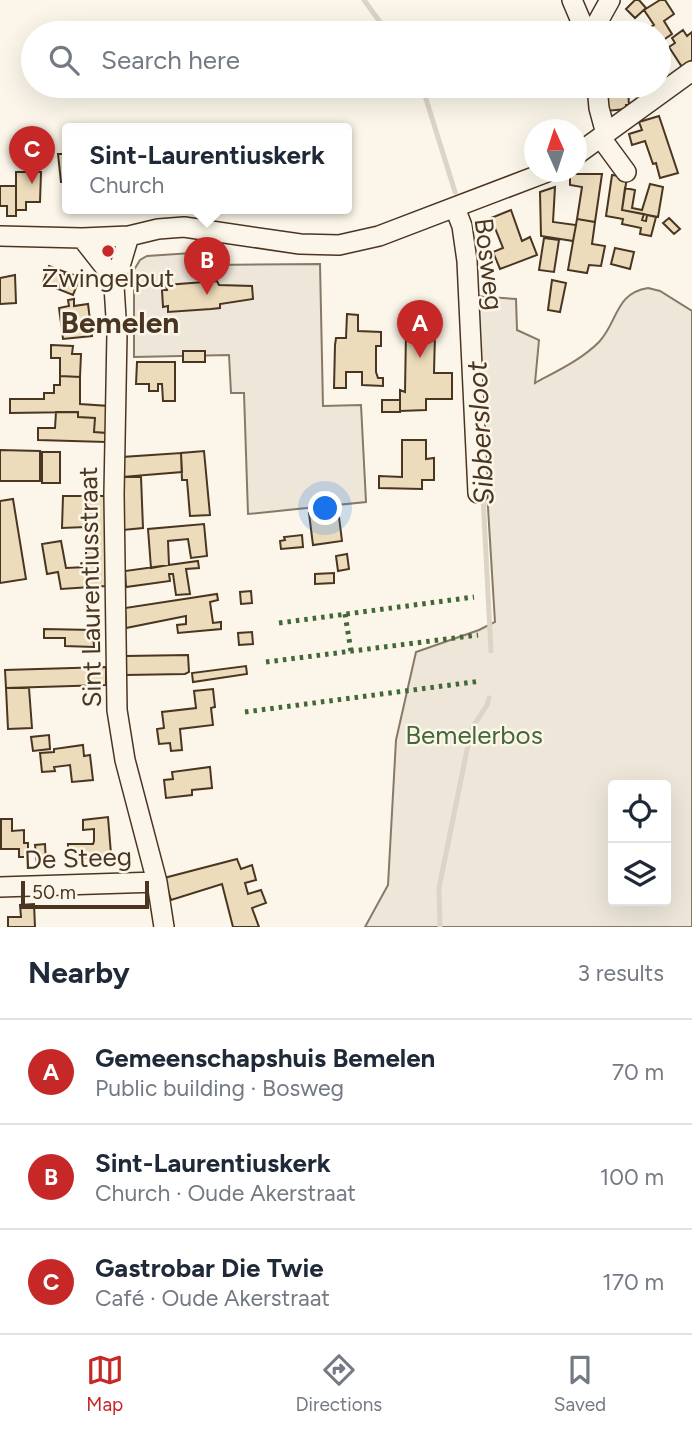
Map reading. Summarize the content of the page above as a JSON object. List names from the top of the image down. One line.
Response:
{"streets":{"street":["Bosweg","Sint Laurentiusstraat","De Steeg"]},"crossings":[["Sint Laurentiusstraat","De Steeg"]],"districts":["Bemelen"],"water":["Sibbersloot"],"parks":["Bemelerbos"],"places":["Zwingelput"],"scale_bar":"50 m","north":"top","page":{"search":"Search here","popup":["Sint-Laurentiuskerk","Church"],"pins":["C","B","A"],"scale":"50 m","heading":["Nearby","3 results"],"list":[{"mark":"A","name":"Gemeenschapshuis Bemelen","note":"Public building · Bosweg","value":"70 m"},{"mark":"B","name":"Sint-Laurentiuskerk","note":"Church · Oude Akerstraat","value":"100 m"},{"mark":"C","name":"Gastrobar Die Twie","note":"Café · Oude Akerstraat","value":"170 m"}],"nav":["Map","Directions","Saved"]}}
